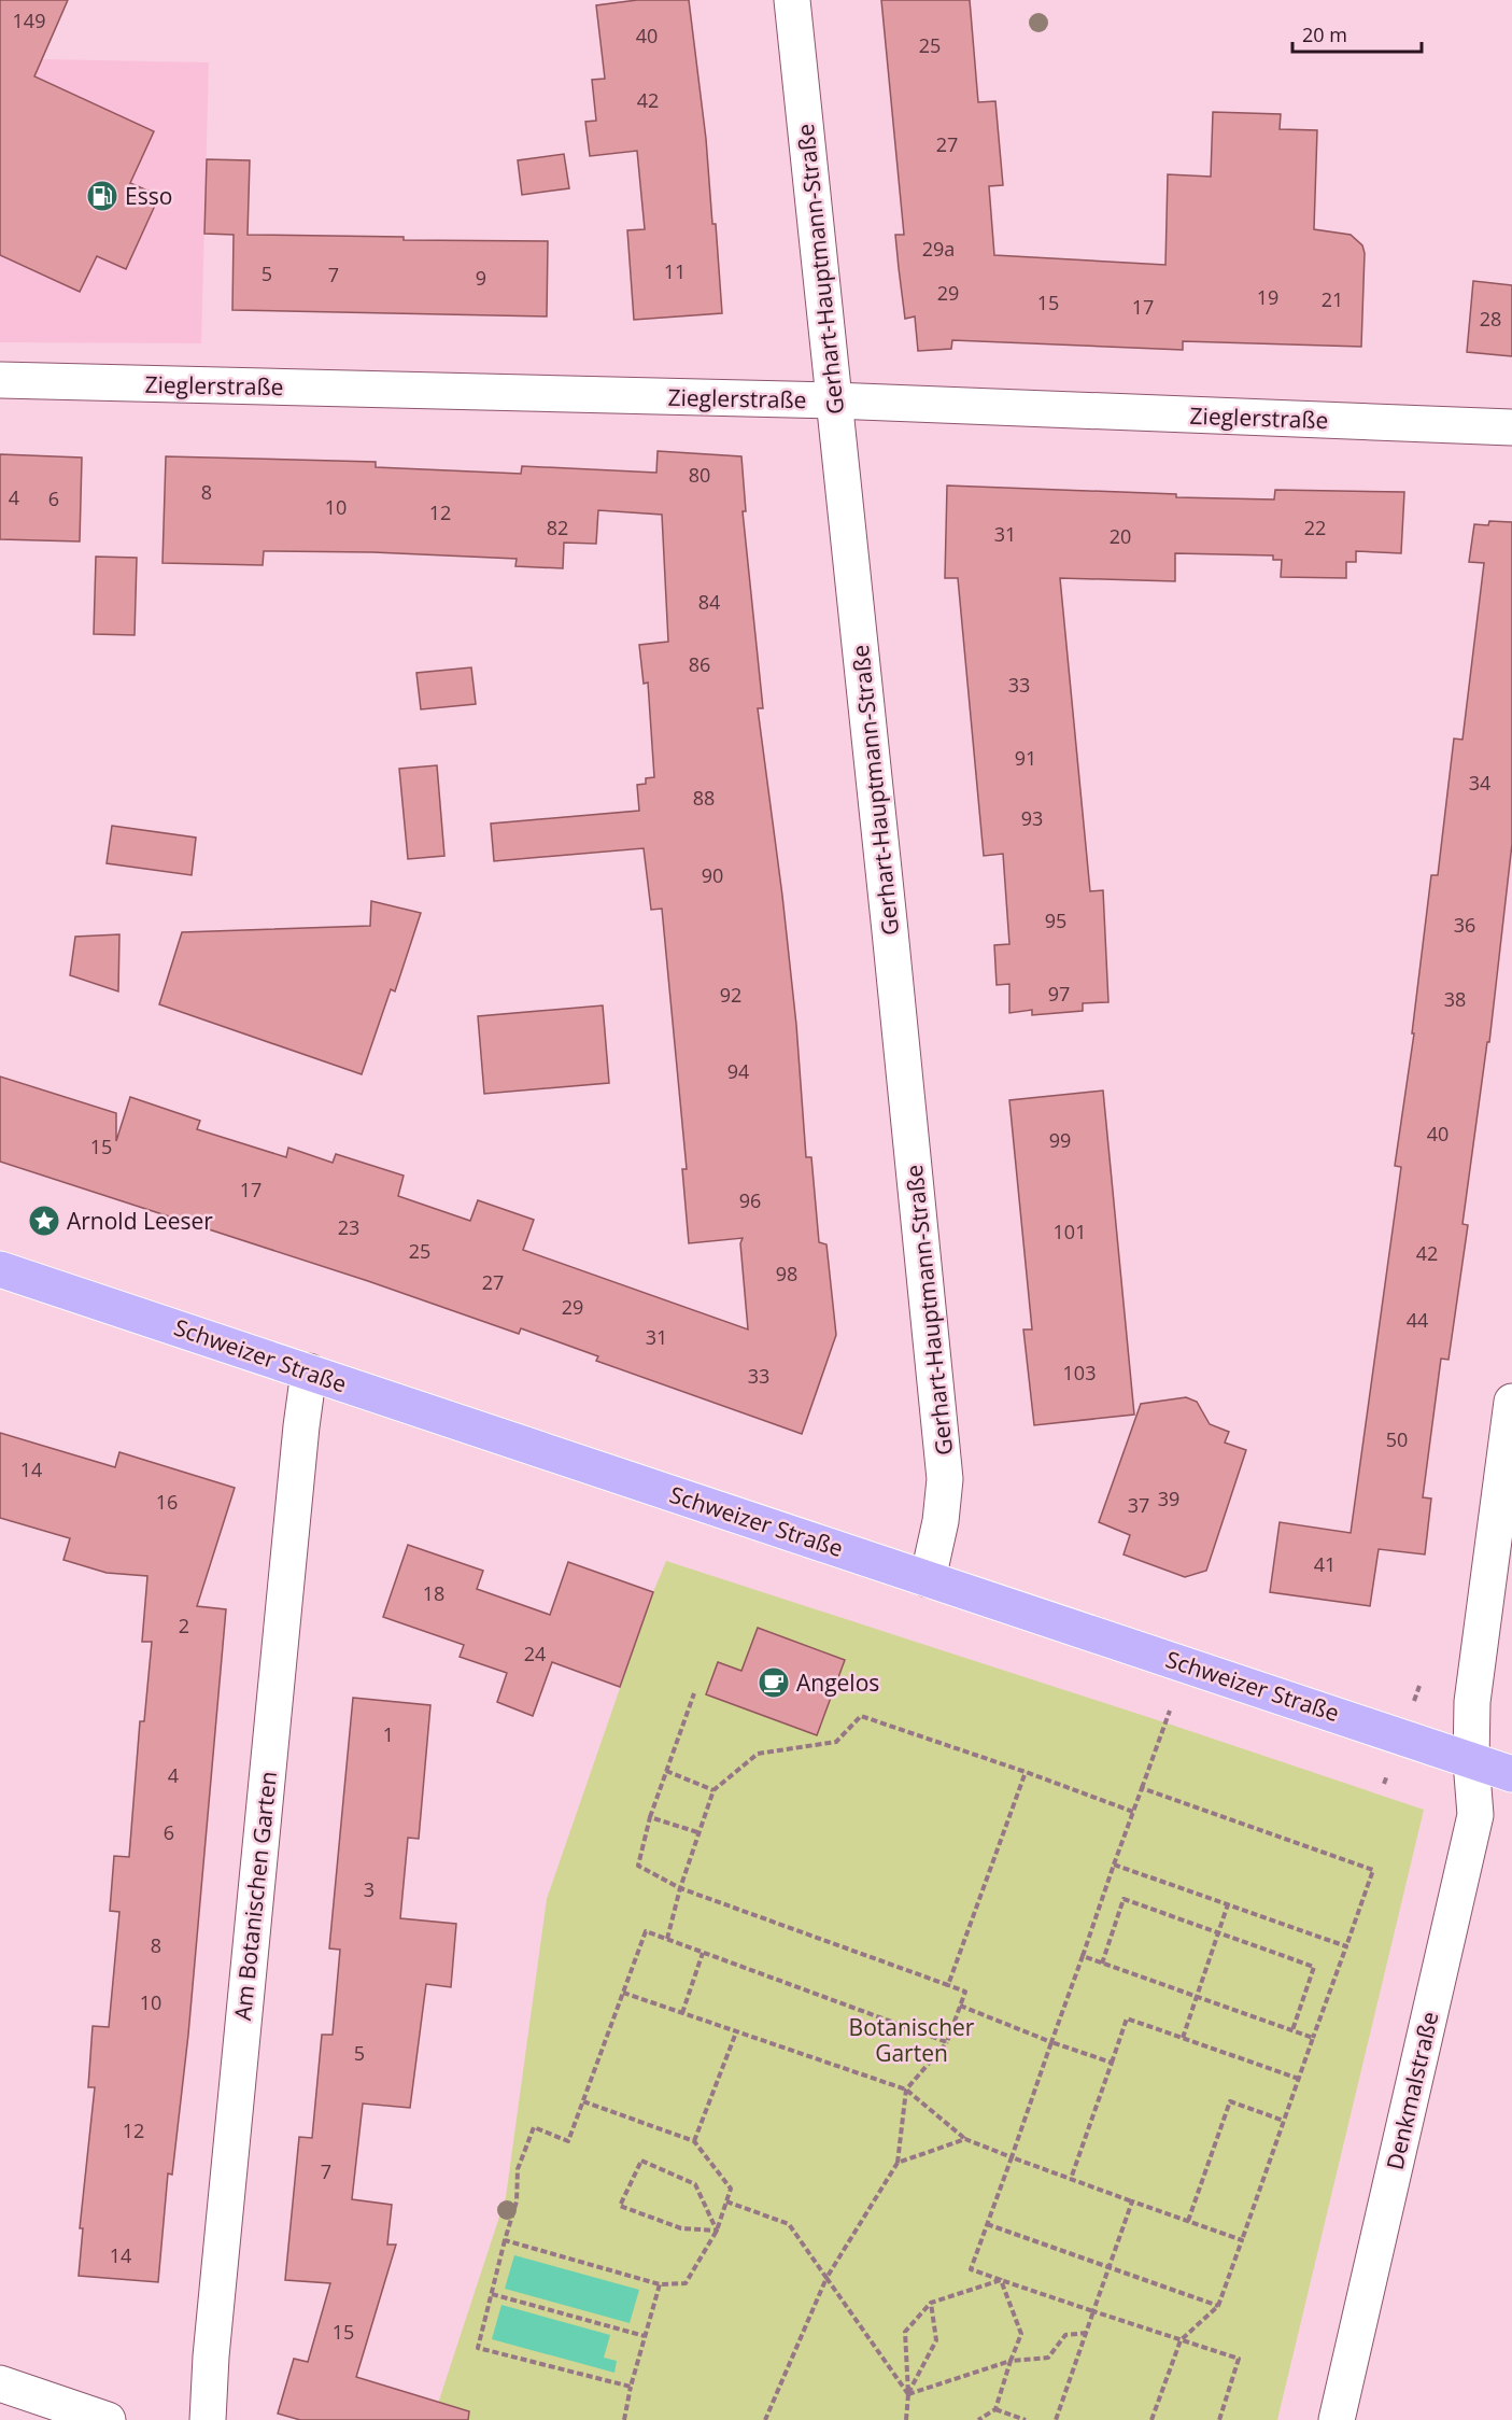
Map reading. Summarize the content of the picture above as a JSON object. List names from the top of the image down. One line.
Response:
{"streets":{"main road":["Schweizer Straße"],"street":["Gerhart-Hauptmann-Straße","Zieglerstraße","Am Botanischen Garten","Denkmalstraße"]},"crossings":[["Gerhart-Hauptmann-Straße","Zieglerstraße"],["Gerhart-Hauptmann-Straße","Schweizer Straße"],["Schweizer Straße","Am Botanischen Garten"],["Schweizer Straße","Denkmalstraße"]],"parks":["Botanischer Garten"],"places":{"fuel station":["Esso"],"place":["Arnold Leeser"],"cafe":["Angelos"]},"house_numbers":["149","40","25","42","27","29a","11","5","7","9","29","19","21","15","17","28","80","8","4","6","10","12","82","22","31","20","84","86","33","91","34","88","93","90","95","36","97","92","38","94","40","99","15","17","96","23","101","25","42","98","27","29","44","31","103","33","50","14","39","16","37","41","18","2","24","1","4","6","3","8","10","5","12","7","14","15"],"scale_bar":"20 m"}
